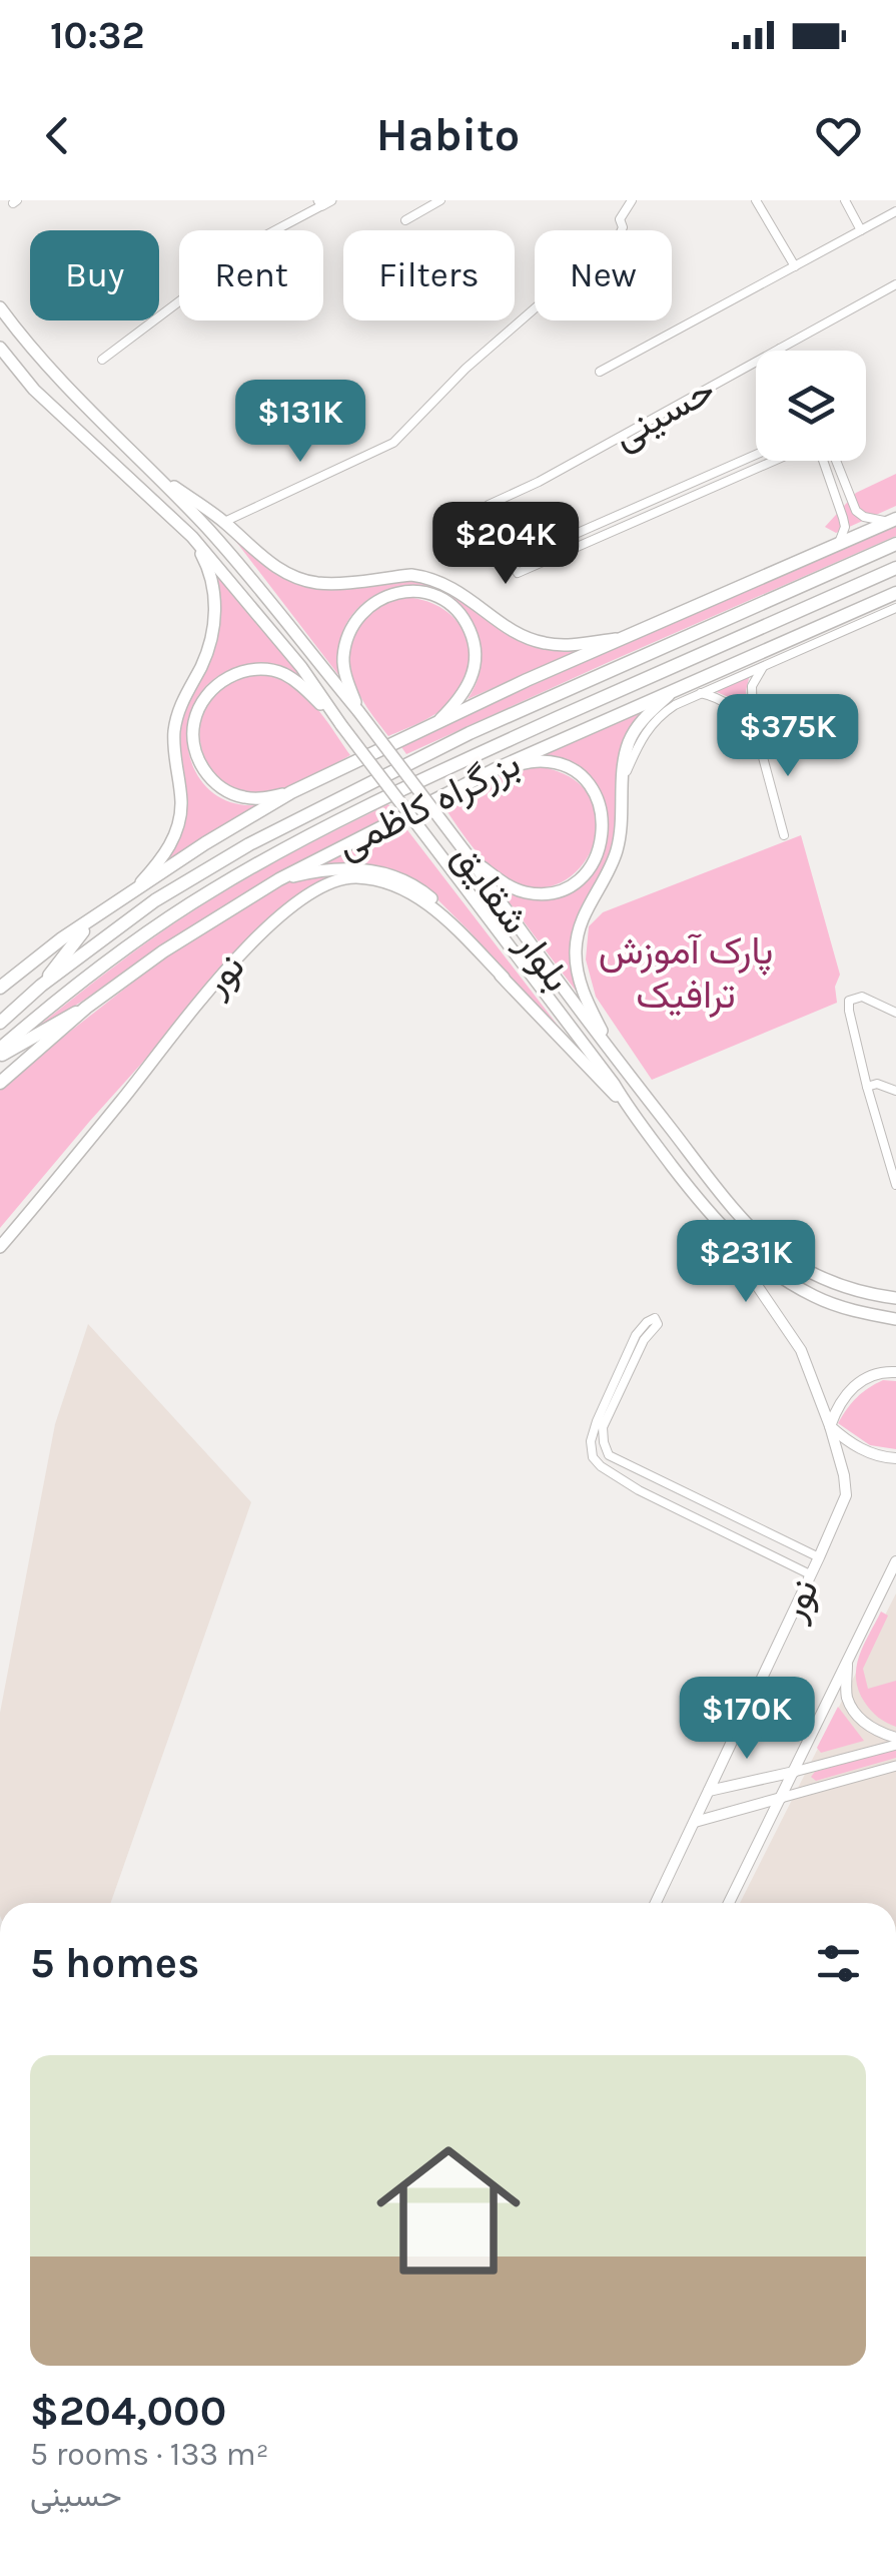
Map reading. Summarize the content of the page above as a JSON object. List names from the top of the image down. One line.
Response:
{"streets":{"highway":["بزرگراه کاظمی"],"main road":["بلوار شقایق","نور"],"street":["حسینی"]},"crossings":[["بلوار شقایق","نور"]],"parks":["پارک آموزش ترافیک"],"page":{"status":"10:32","header":"Habito","chip":["Buy","Rent","Filters","New"],"price":["$131K","$204K","$375K","$231K","$170K"],"heading":"5 homes","list":[{"name":"$204,000","note":"5 rooms · 133 m² · حسینی"}]}}
